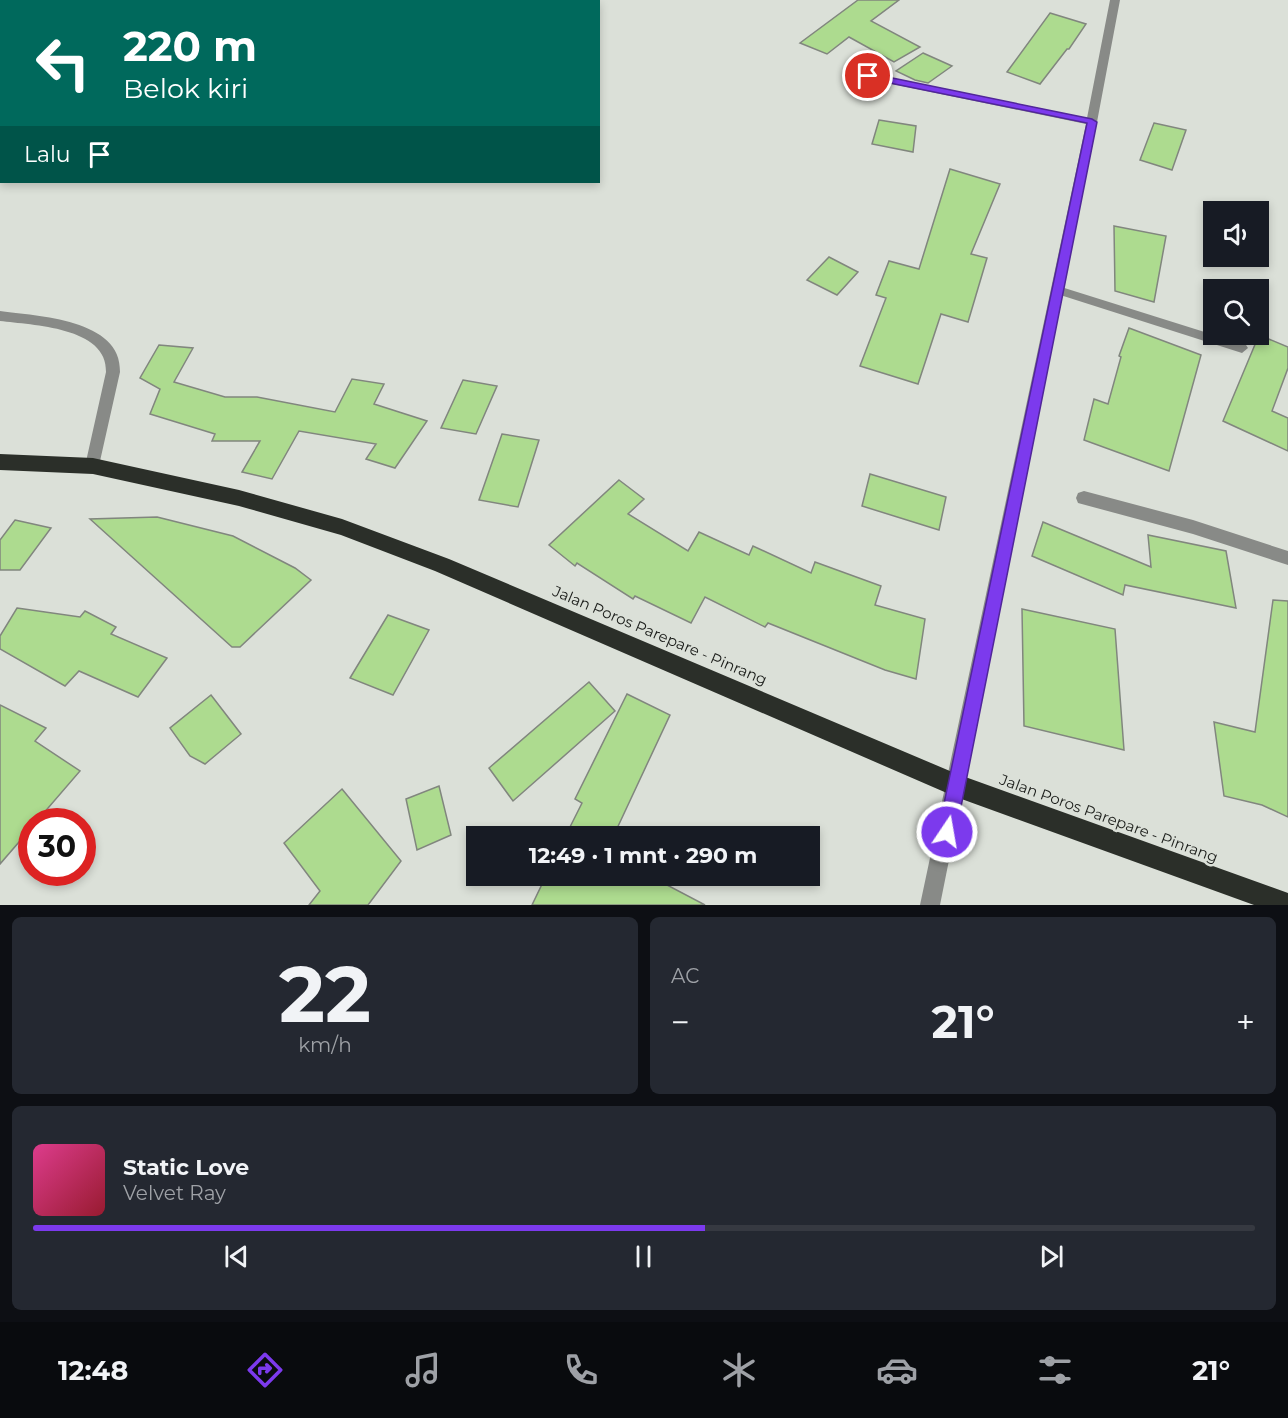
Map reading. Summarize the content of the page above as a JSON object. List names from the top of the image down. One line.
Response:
{"streets":{"highway":["Jalan Poros Parepare - Pinrang"]},"page":{"turn":["220 m","Belok kiri"],"then":"Lalu","limit":"30","trip":"12:49 · 1 mnt · 290 m","tile":[["22","km/h"],"AC"],"heat":["−","21°","+"],"song":["Static Love","Velvet Ray"],"tabs":["12:48","21°"]}}
